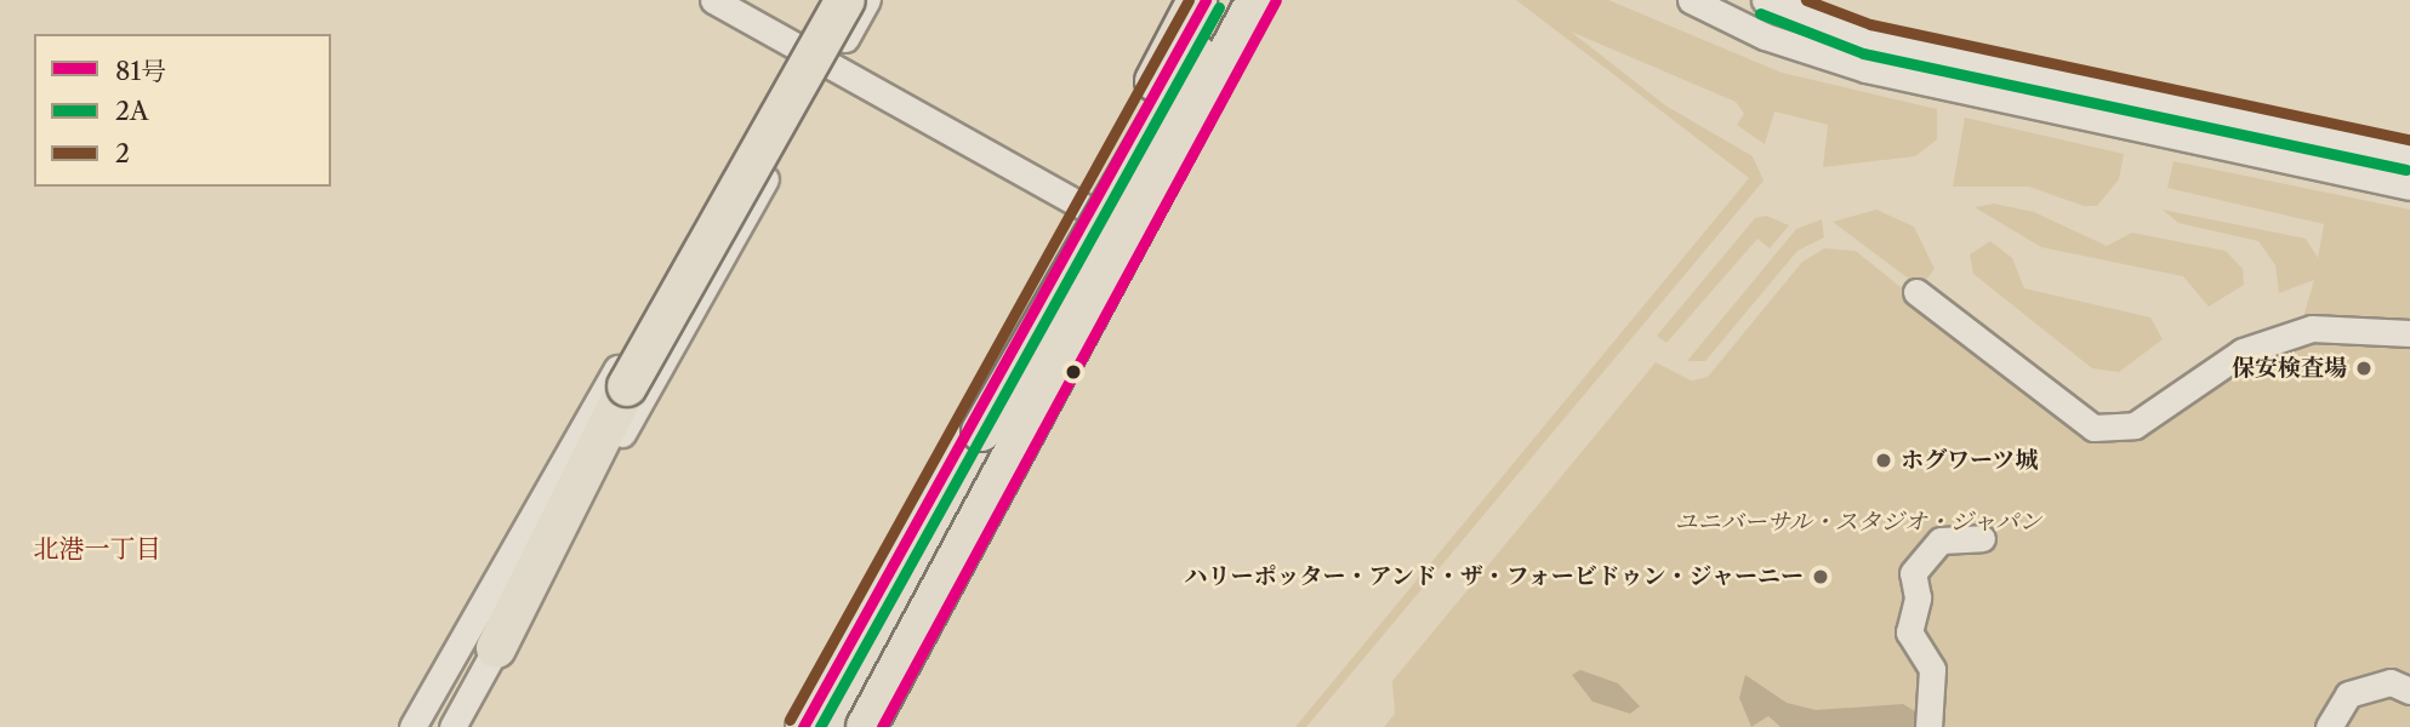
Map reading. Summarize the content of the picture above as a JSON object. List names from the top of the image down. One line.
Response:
{"districts":["北港一丁目"],"parks":["ユニバーサル・スタジオ・ジャパン"],"places":["保安検査場","ホグワーツ城","ハリーポッター・アンド・ザ・フォービドゥン・ジャーニー"],"lines":["transit line 81号","transit line 2","transit line 2A"],"legend":["81号","2A","2"]}
